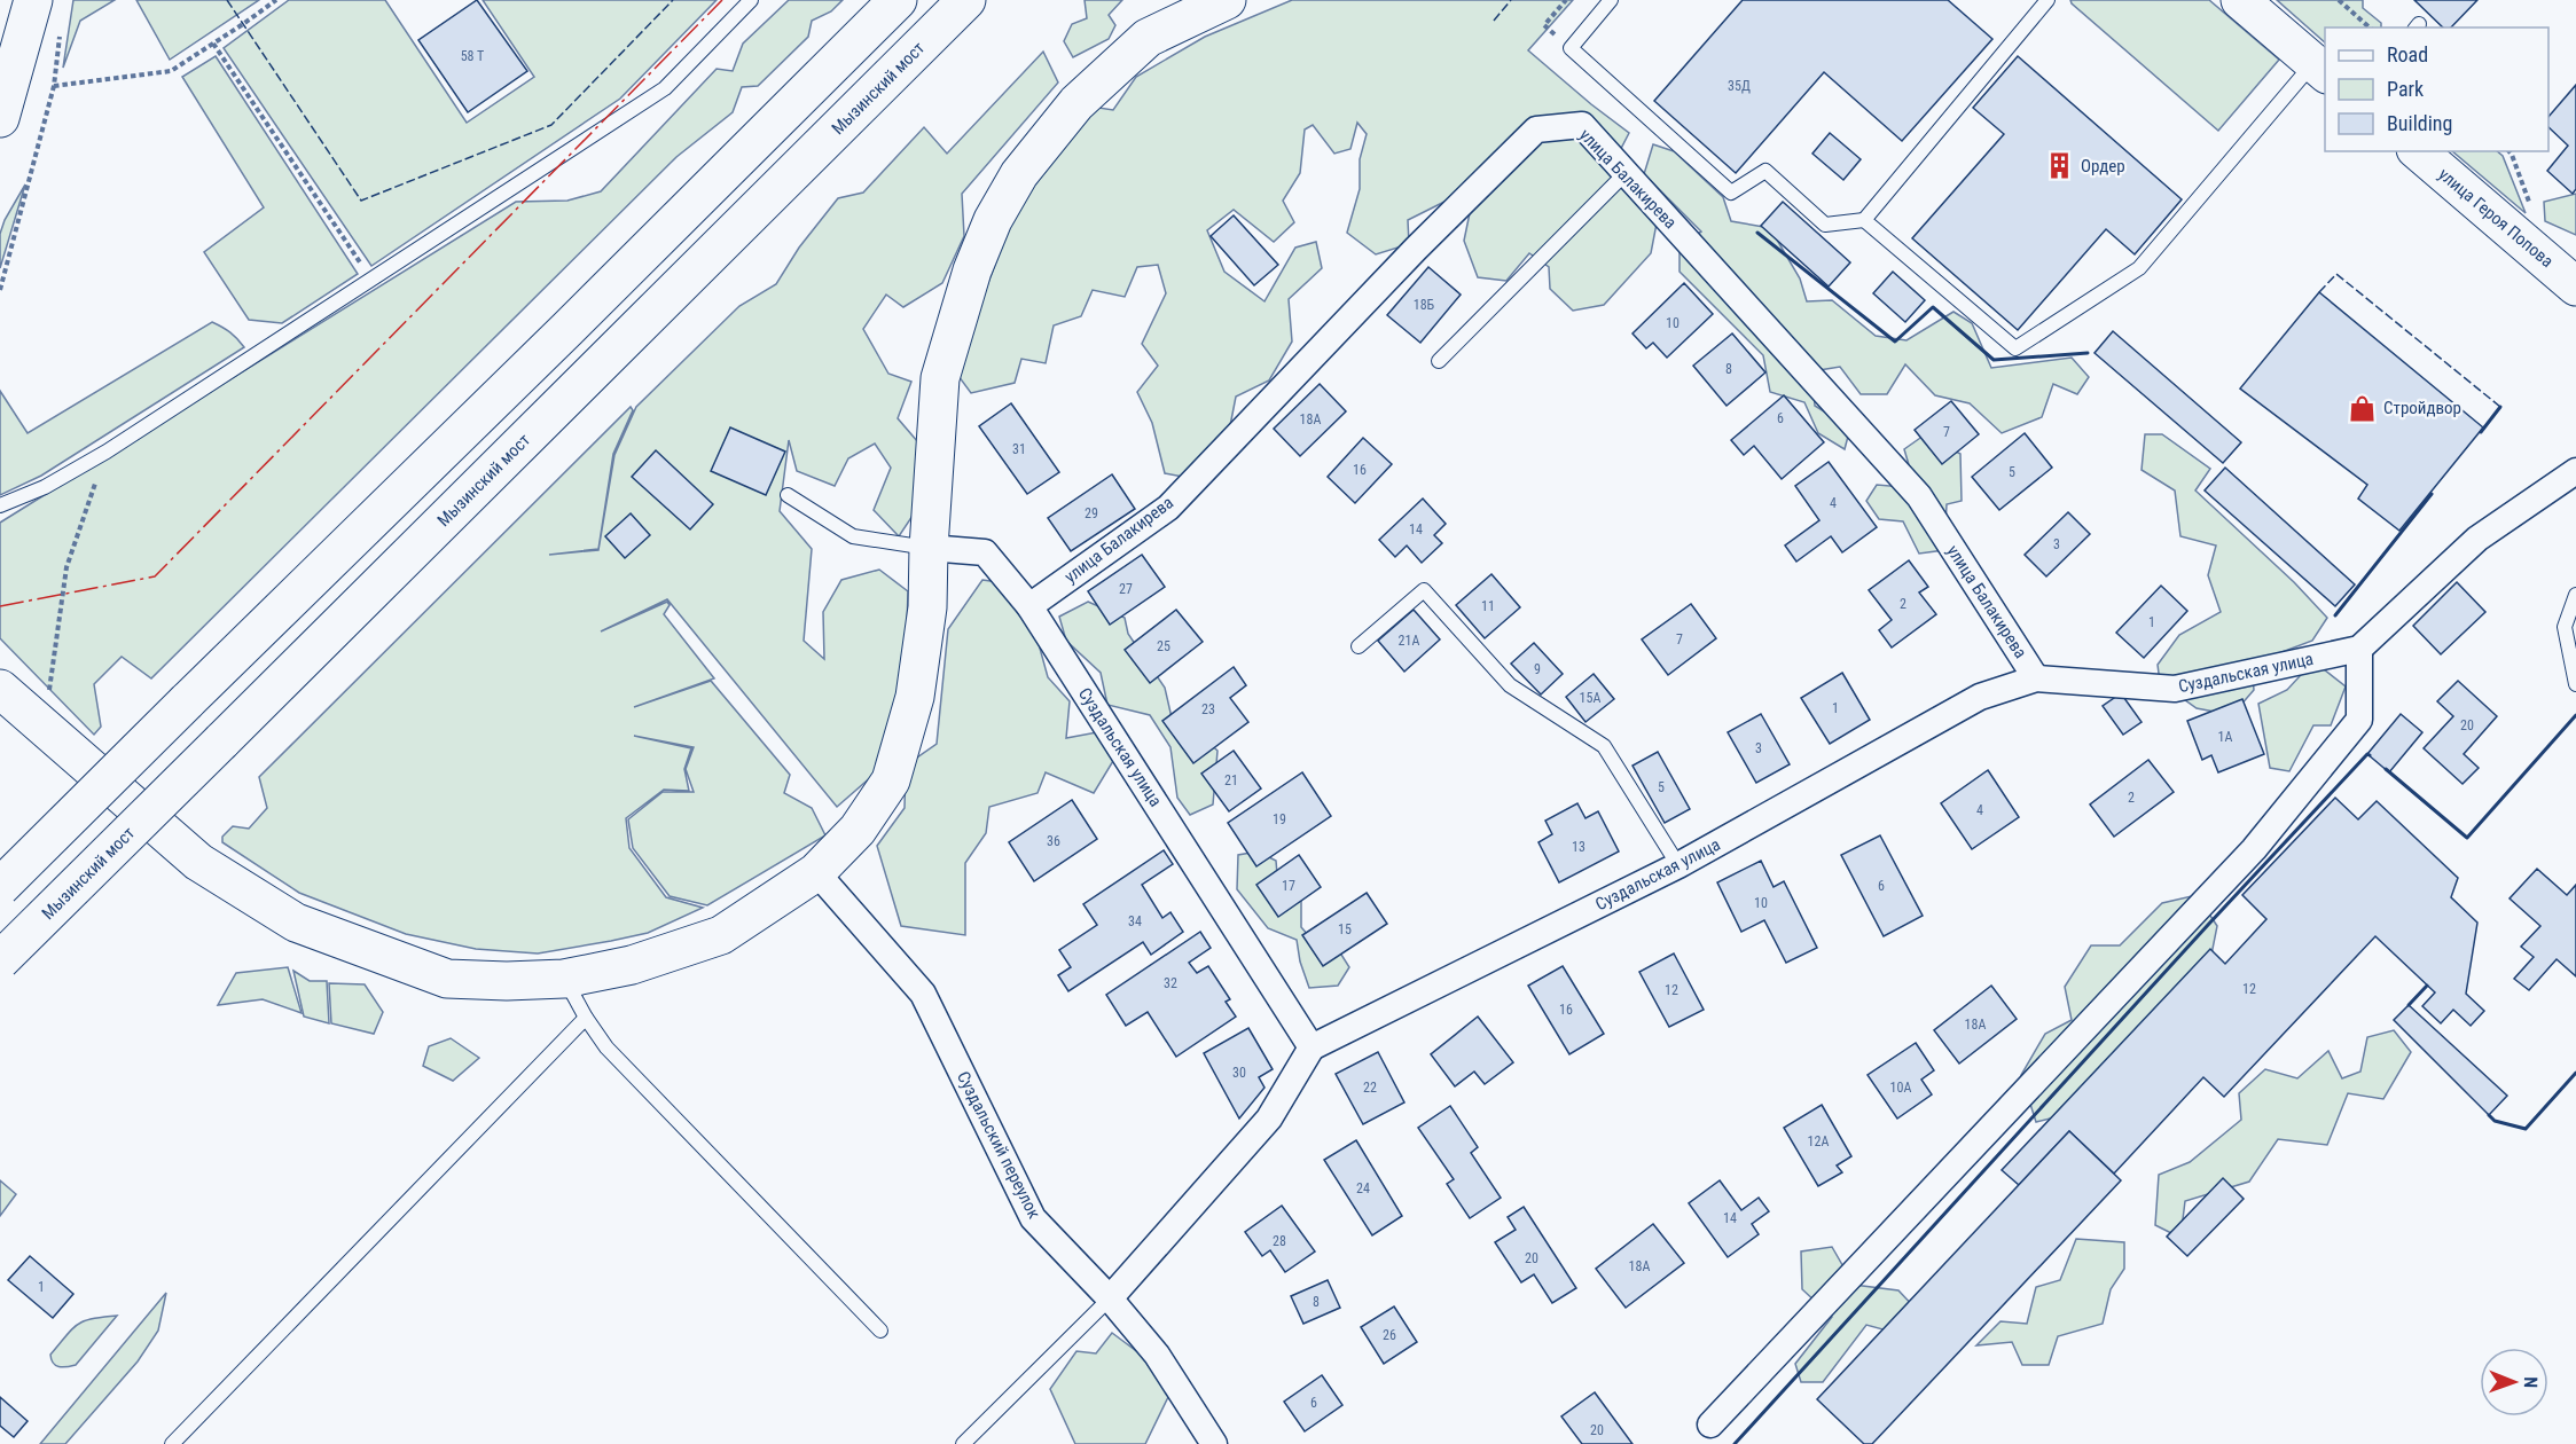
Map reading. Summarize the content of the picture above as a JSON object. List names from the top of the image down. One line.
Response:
{"streets":{"main road":["Мызинский мост","улица Героя Попова"],"street":["улица Балакирева","Суздальская улица","Суздальский переулок"]},"crossings":[["улица Балакирева","Суздальская улица"]],"places":{"building":["Ордер"],"shop":["Стройдвор"]},"house_numbers":["58 Т","35Д","18Б","10","8","6","18А","7","31","16","5","4","29","14","3","27","2","11","1","7","21А","25","9","15А","1","23","20","1А","3","21","5","2","4","19","36","13","17","6","10","34","15","32","12","12","16","18А","30","22","10А","12А","24","14","28","20","18А","1","8","26","6","20"],"legend":["Road","Park","Building"],"north":"right"}
